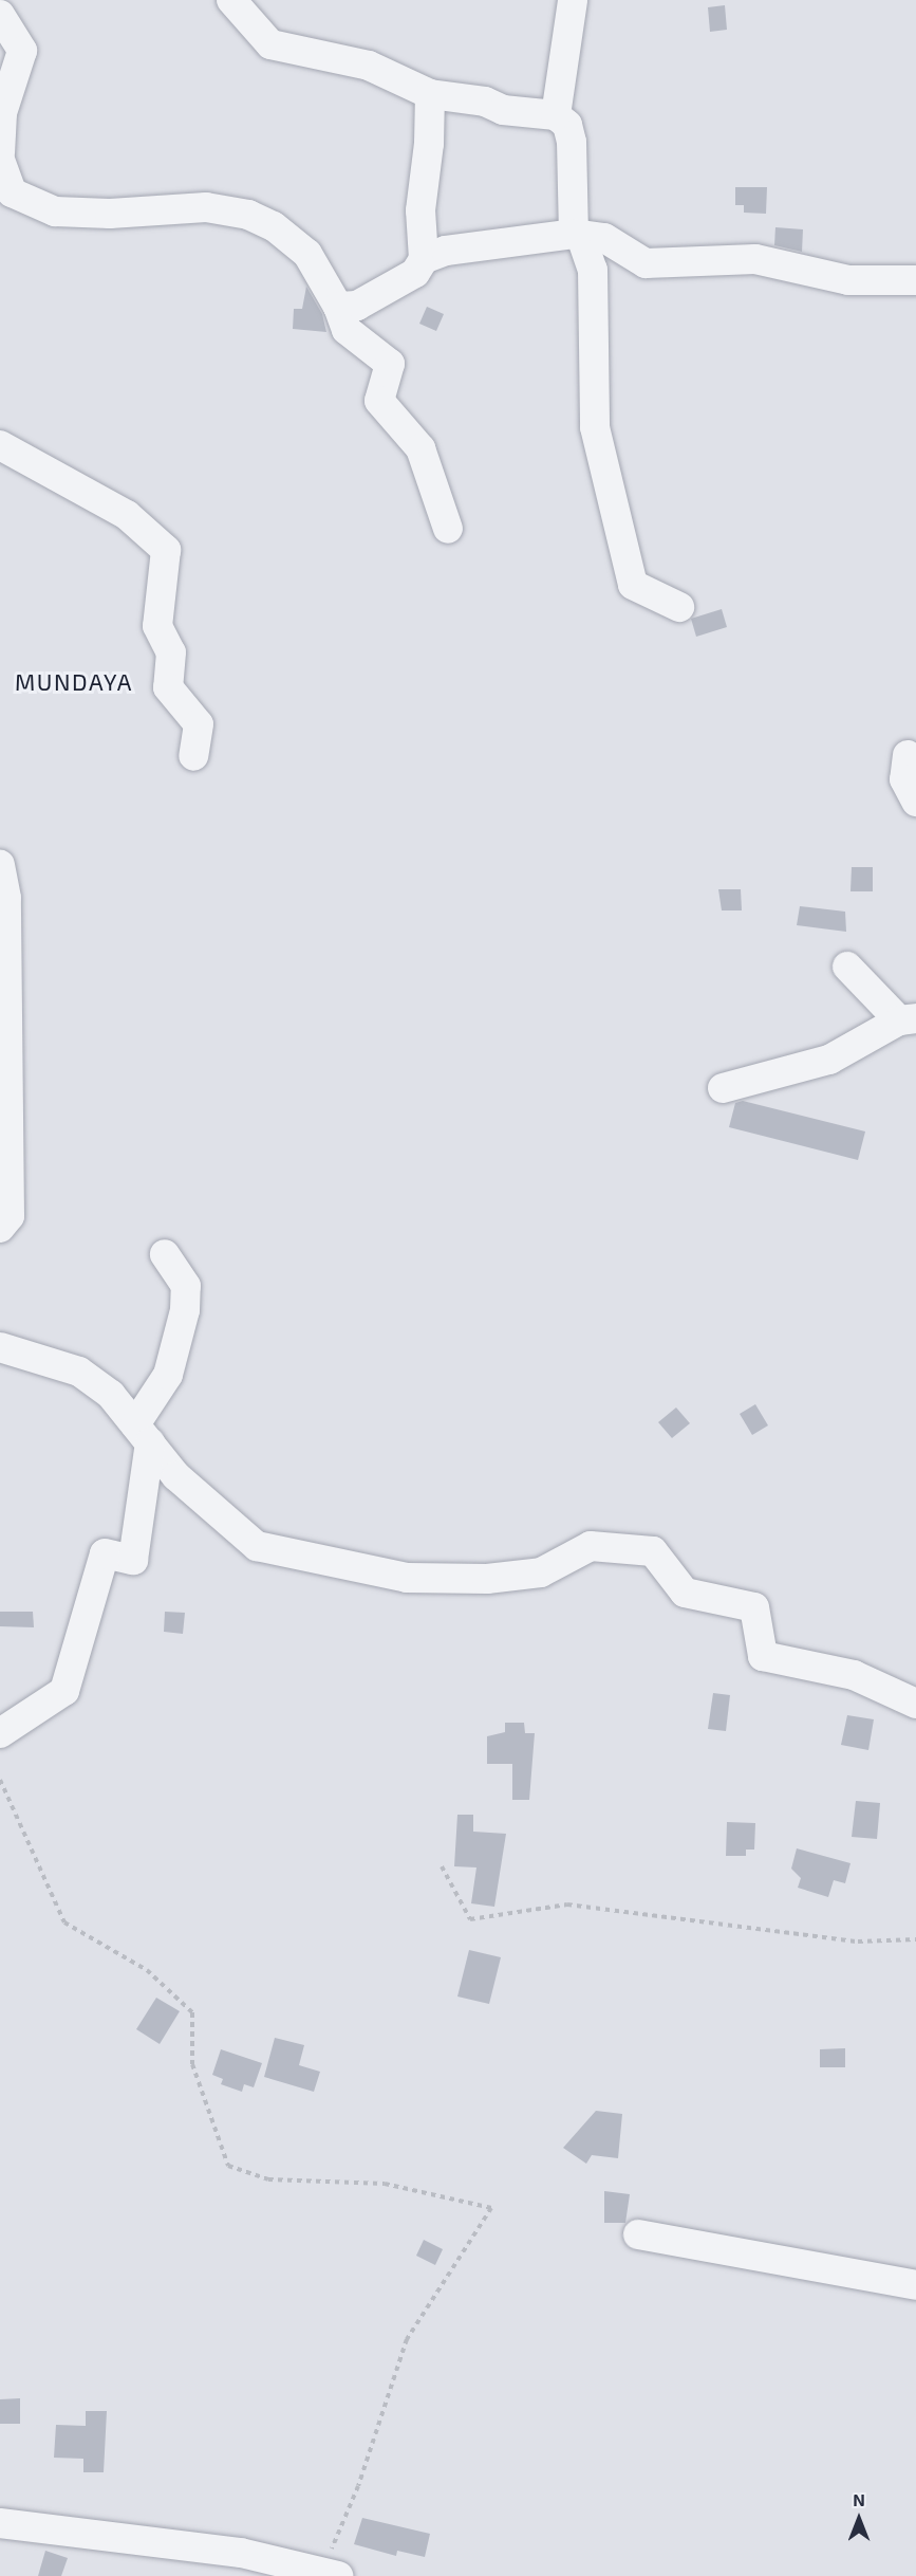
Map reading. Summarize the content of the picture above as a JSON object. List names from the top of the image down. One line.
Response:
{"districts":["MUNDAYA"],"north":"top"}
